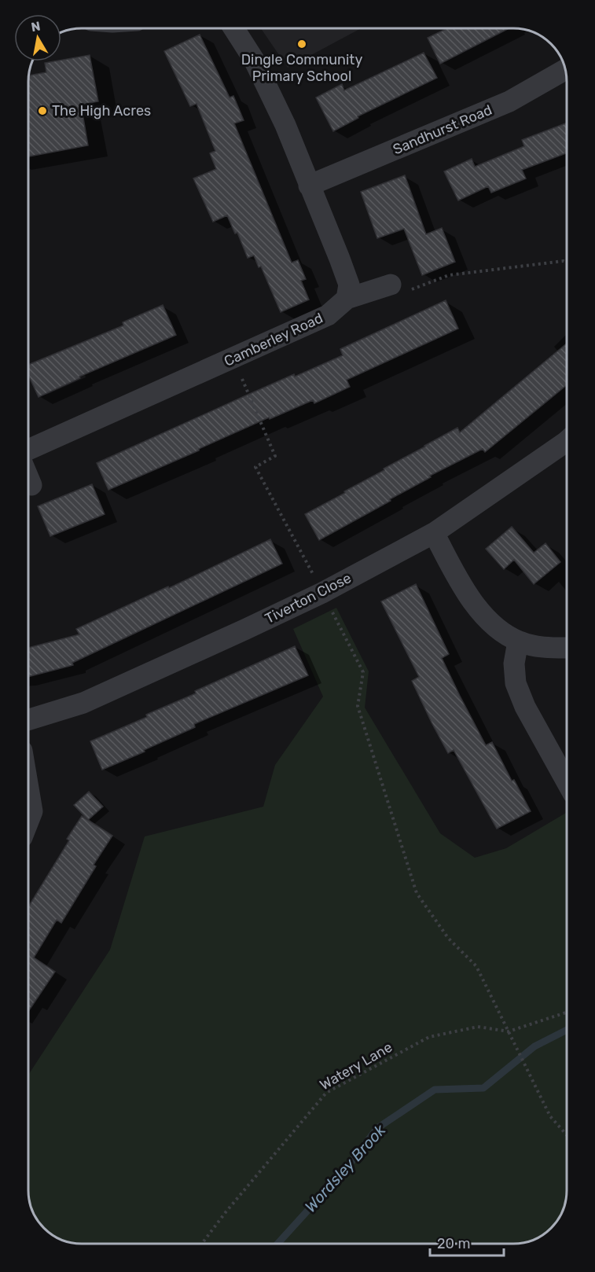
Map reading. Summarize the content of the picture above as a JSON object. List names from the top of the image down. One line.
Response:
{"streets":{"street":["Sandhurst Road","Camberley Road","Tiverton Close"],"path":["Watery Lane"]},"water":["Wordsley Brook"],"places":["Dingle Community Primary School","The High Acres"],"scale_bar":"20 m","north":"top"}
